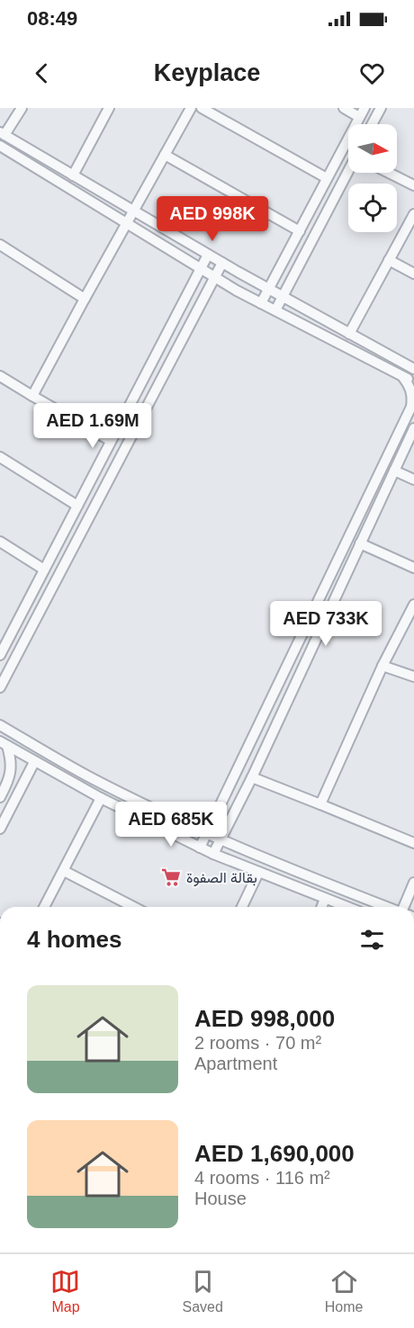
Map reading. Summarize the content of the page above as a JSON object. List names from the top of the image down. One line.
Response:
{"places":{"supermarket":["بقالة الصفوة"]},"north":"right","page":{"status":"08:49","header":"Keyplace","price":["AED 998K","AED 1.69M","AED 733K","AED 685K"],"heading":"4 homes","list":[{"name":"AED 998,000","note":"2 rooms · 70 m² · Apartment"},{"name":"AED 1,690,000","note":"4 rooms · 116 m² · House"}],"tabs":["Map","Saved","Home"]}}
